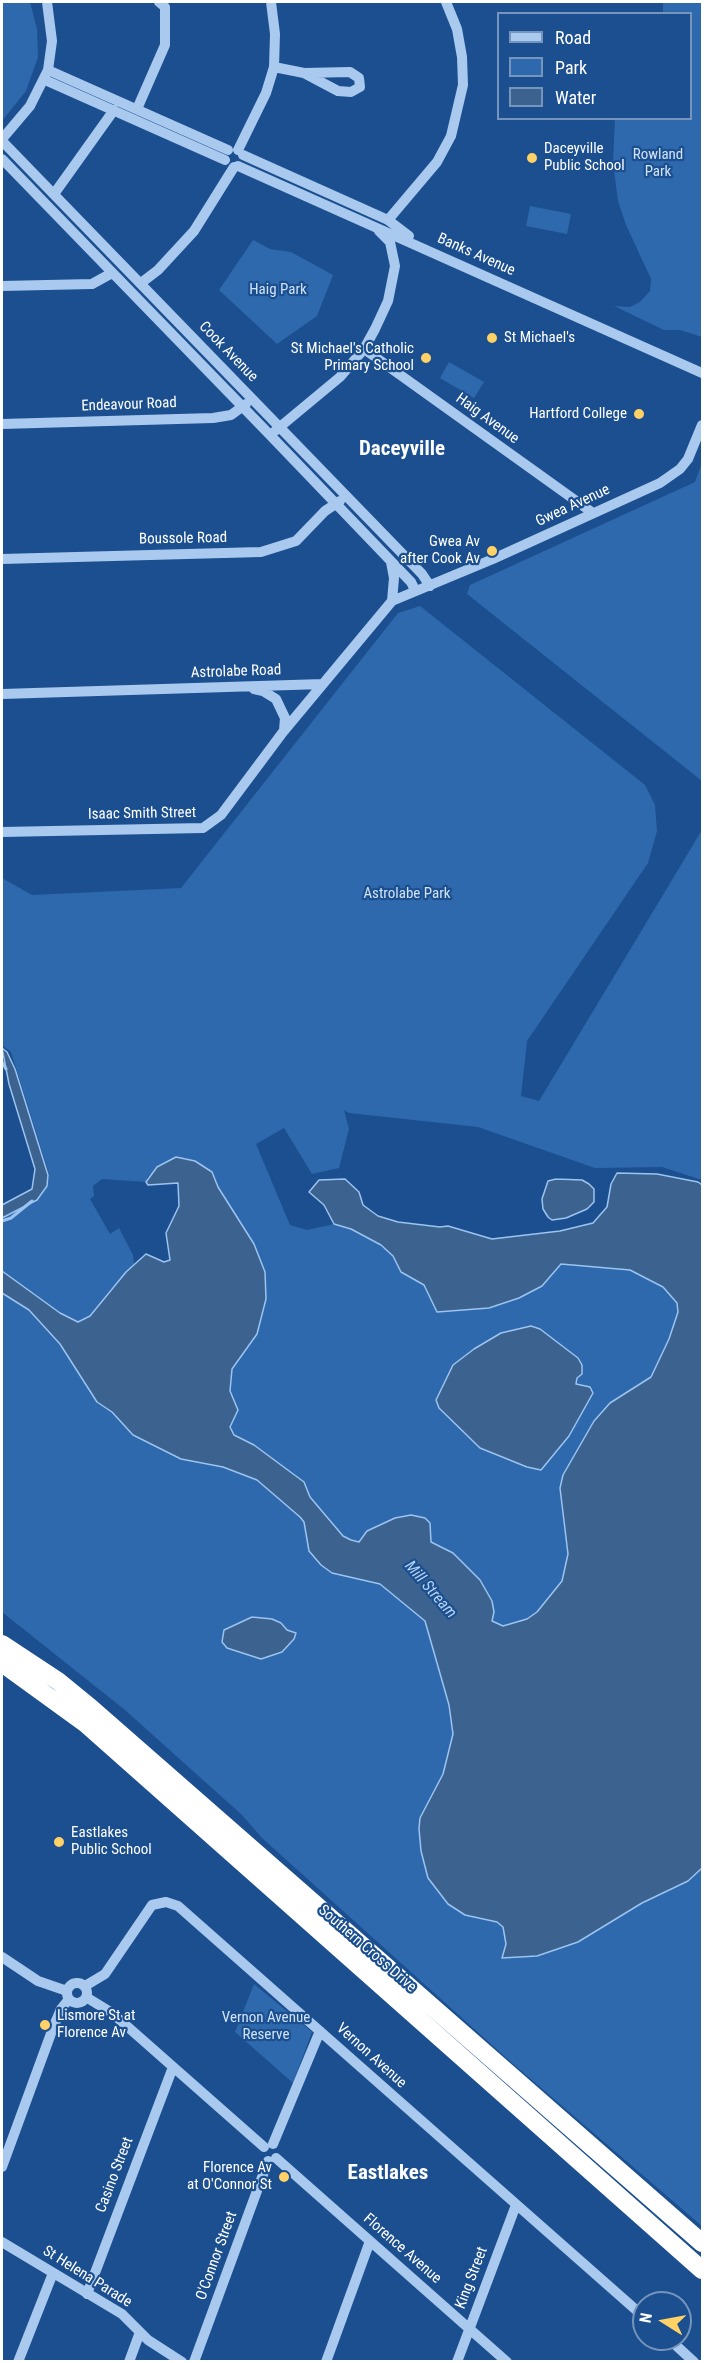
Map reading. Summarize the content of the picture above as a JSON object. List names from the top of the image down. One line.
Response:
{"streets":{"highway":["Southern Cross Drive"],"street":["Banks Avenue","Cook Avenue","Endeavour Road","Haig Avenue","Gwea Avenue","Boussole Road","Astrolabe Road","Isaac Smith Street","Vernon Avenue","Casino Street","Florence Avenue","O'Connor Street","St Helena Parade","King Street"]},"crossings":[["Cook Avenue","Endeavour Road"],["Cook Avenue","Gwea Avenue"],["Cook Avenue","Boussole Road"],["Haig Avenue","Gwea Avenue"],["Astrolabe Road","Isaac Smith Street"],["Vernon Avenue","King Street"],["Casino Street","St Helena Parade"],["Florence Avenue","O'Connor Street"],["Florence Avenue","King Street"]],"districts":["Daceyville","Eastlakes"],"water":["Mill Stream"],"parks":["Rowland Park","Haig Park","Astrolabe Park","Vernon Avenue Reserve"],"places":["Daceyville Public School","St Michael's","St Michael's Catholic Primary School","Hartford College","Gwea Av after Cook Av","Eastlakes Public School","Lismore St at Florence Av","Florence Av at O'Connor St"],"legend":["Road","Park","Water"],"north":"left"}
